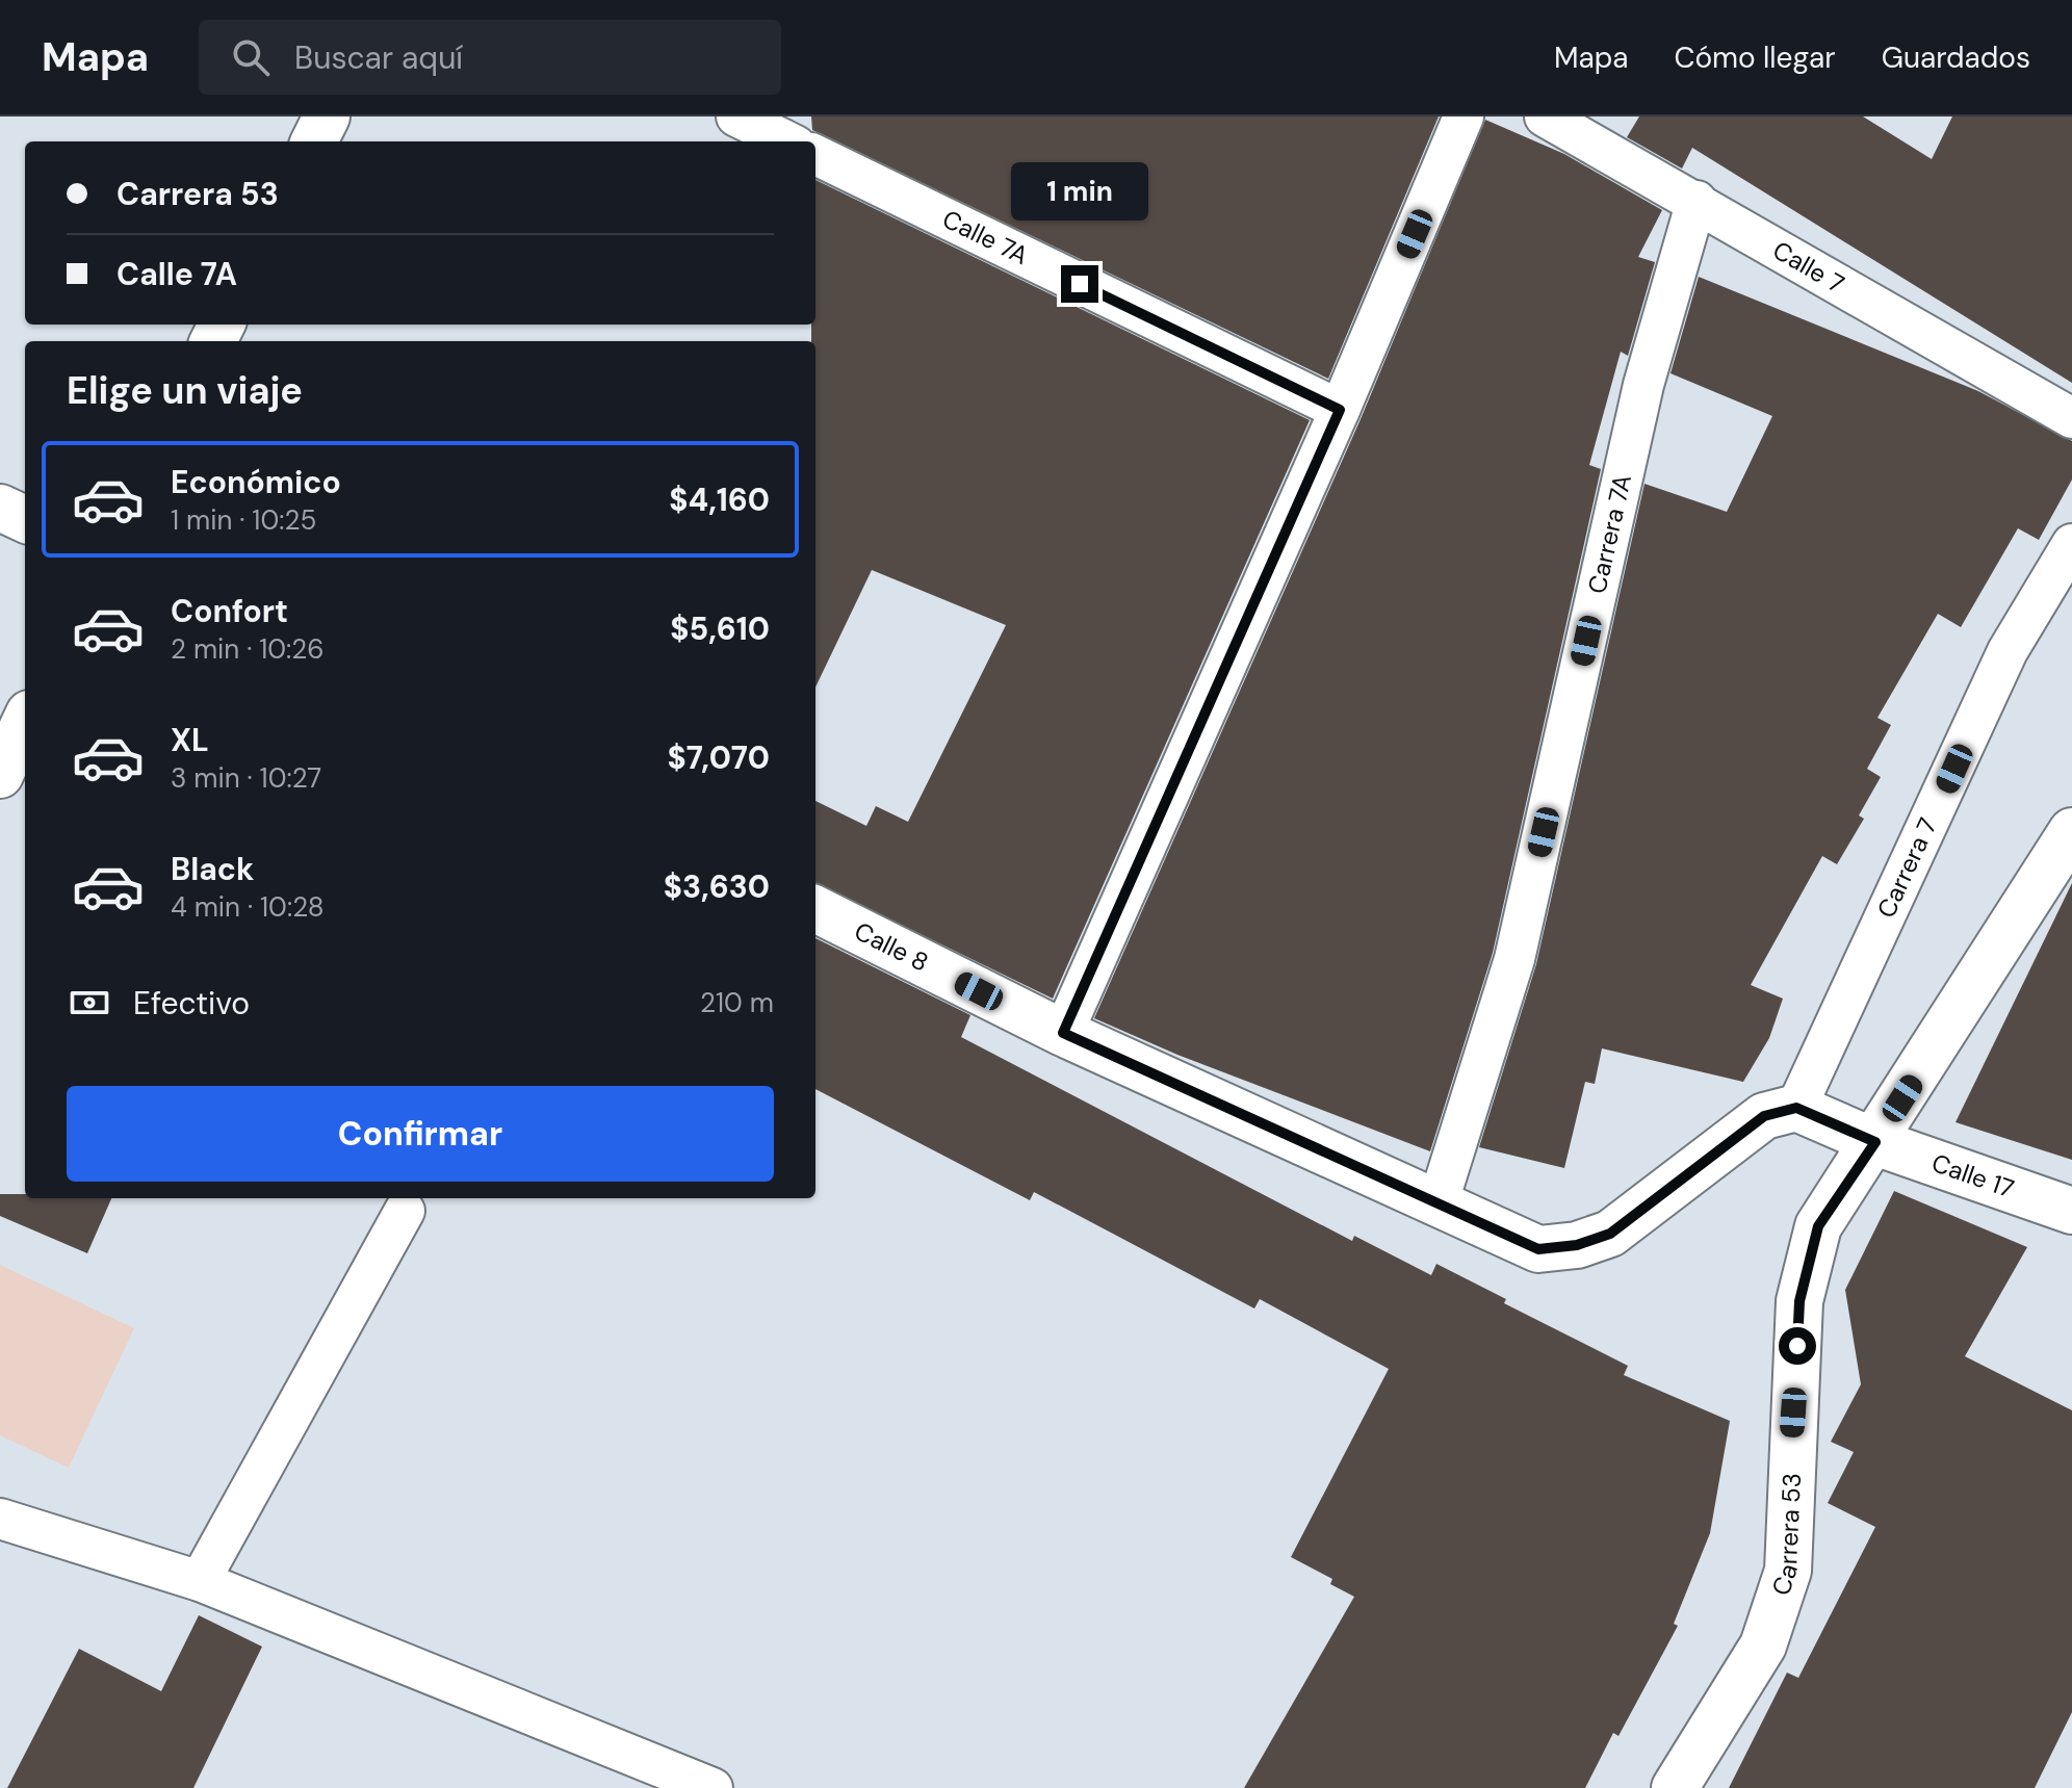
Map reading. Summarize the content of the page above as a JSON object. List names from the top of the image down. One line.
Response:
{"streets":{"street":["Calle 8","Calle 17","Carrera 53"],"lane":["Calle 7A","Calle 7","Carrera 7A","Carrera 7"]},"crossings":[["Calle 7","Carrera 7A"],["Carrera 7A","Calle 8"],["Carrera 7","Calle 8"],["Carrera 7","Calle 17"],["Calle 8","Calle 17"],["Calle 17","Carrera 53"]],"page":{"header":"Mapa","search":"Buscar aquí","nav":["Mapa","Cómo llegar","Guardados"],"banner":["Carrera 53","Calle 7A"],"bubble":"1 min","heading":"Elige un viaje","list":[{"name":"Económico","note":"1 min · 10:25","value":"$4,160"},{"name":"Confort","note":"2 min · 10:26","value":"$5,610"},{"name":"XL","note":"3 min · 10:27","value":"$7,070"},{"name":"Black","note":"4 min · 10:28","value":"$3,630"}],"pay":["Efectivo","210 m"],"buttons":"Confirmar"}}
